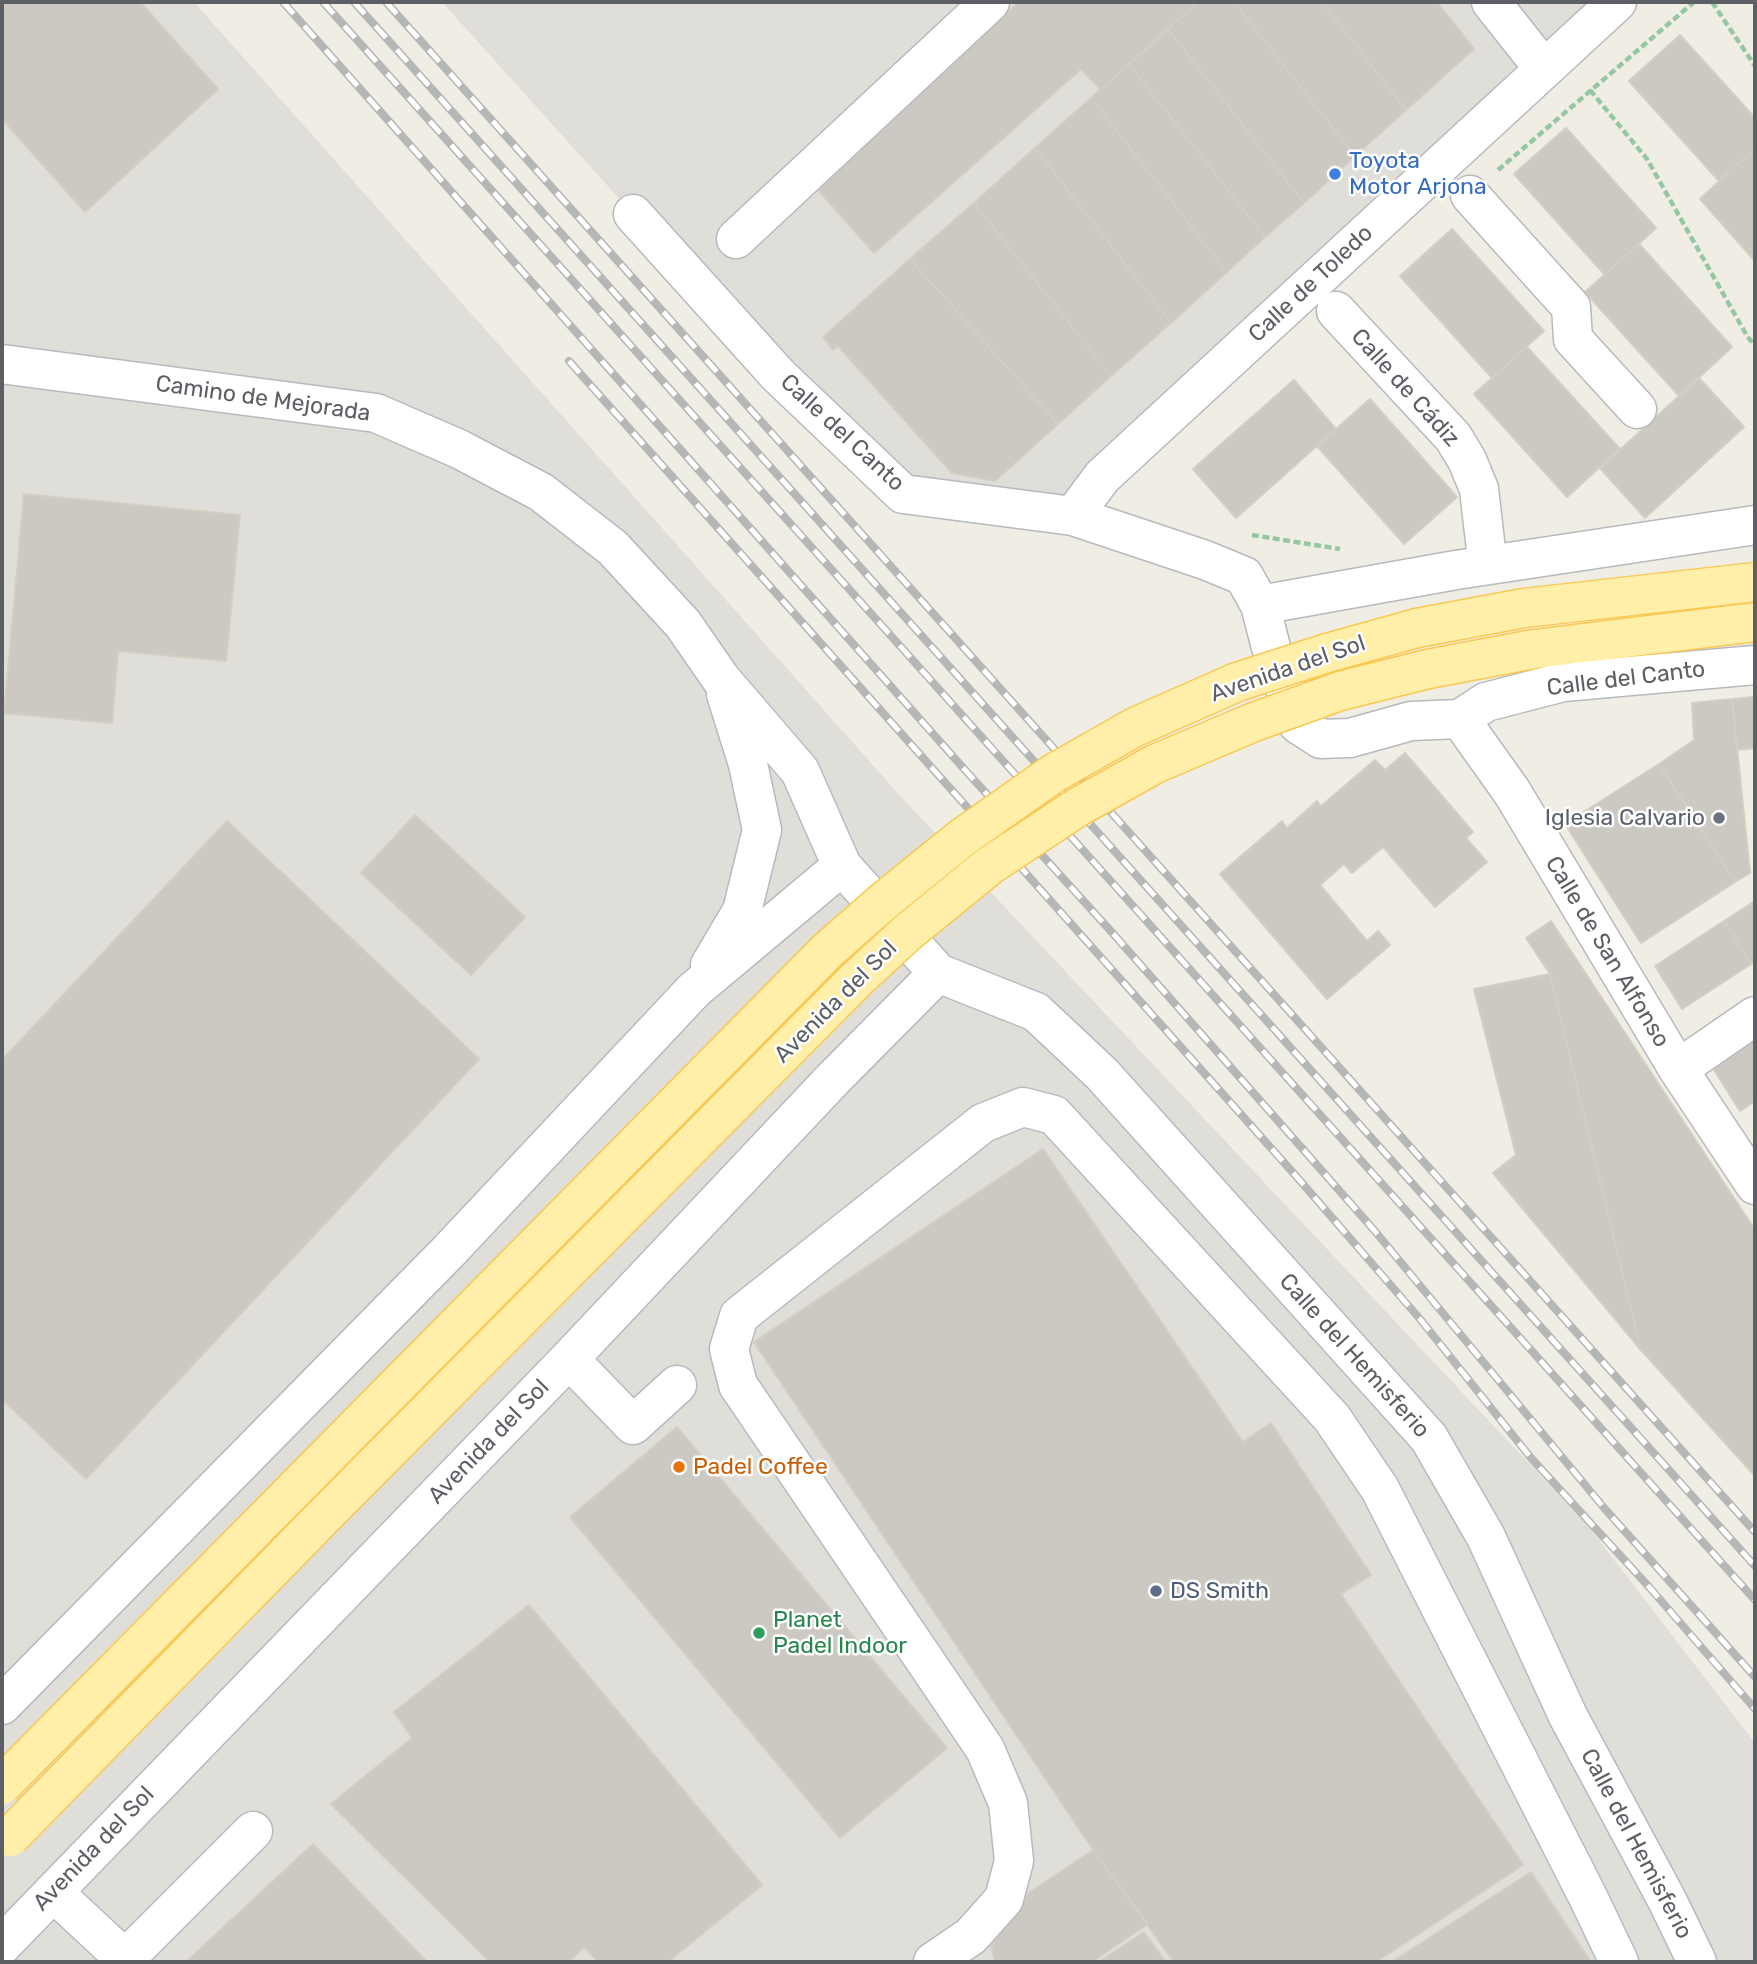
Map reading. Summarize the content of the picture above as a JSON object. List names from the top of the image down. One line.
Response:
{"streets":{"main road":["Avenida del Sol"],"street":["Calle de Toledo","Calle de Cádiz","Camino de Mejorada","Calle del Canto","Calle de San Alfonso","Calle del Hemisferio"]},"crossings":[["Calle de Toledo","Calle del Canto"],["Camino de Mejorada","Avenida del Sol"],["Calle del Canto","Calle de San Alfonso"],["Avenida del Sol","Calle del Hemisferio"]],"places":["Toyota Motor Arjona","Iglesia Calvario","Padel Coffee","DS Smith","Planet Padel Indoor"]}
